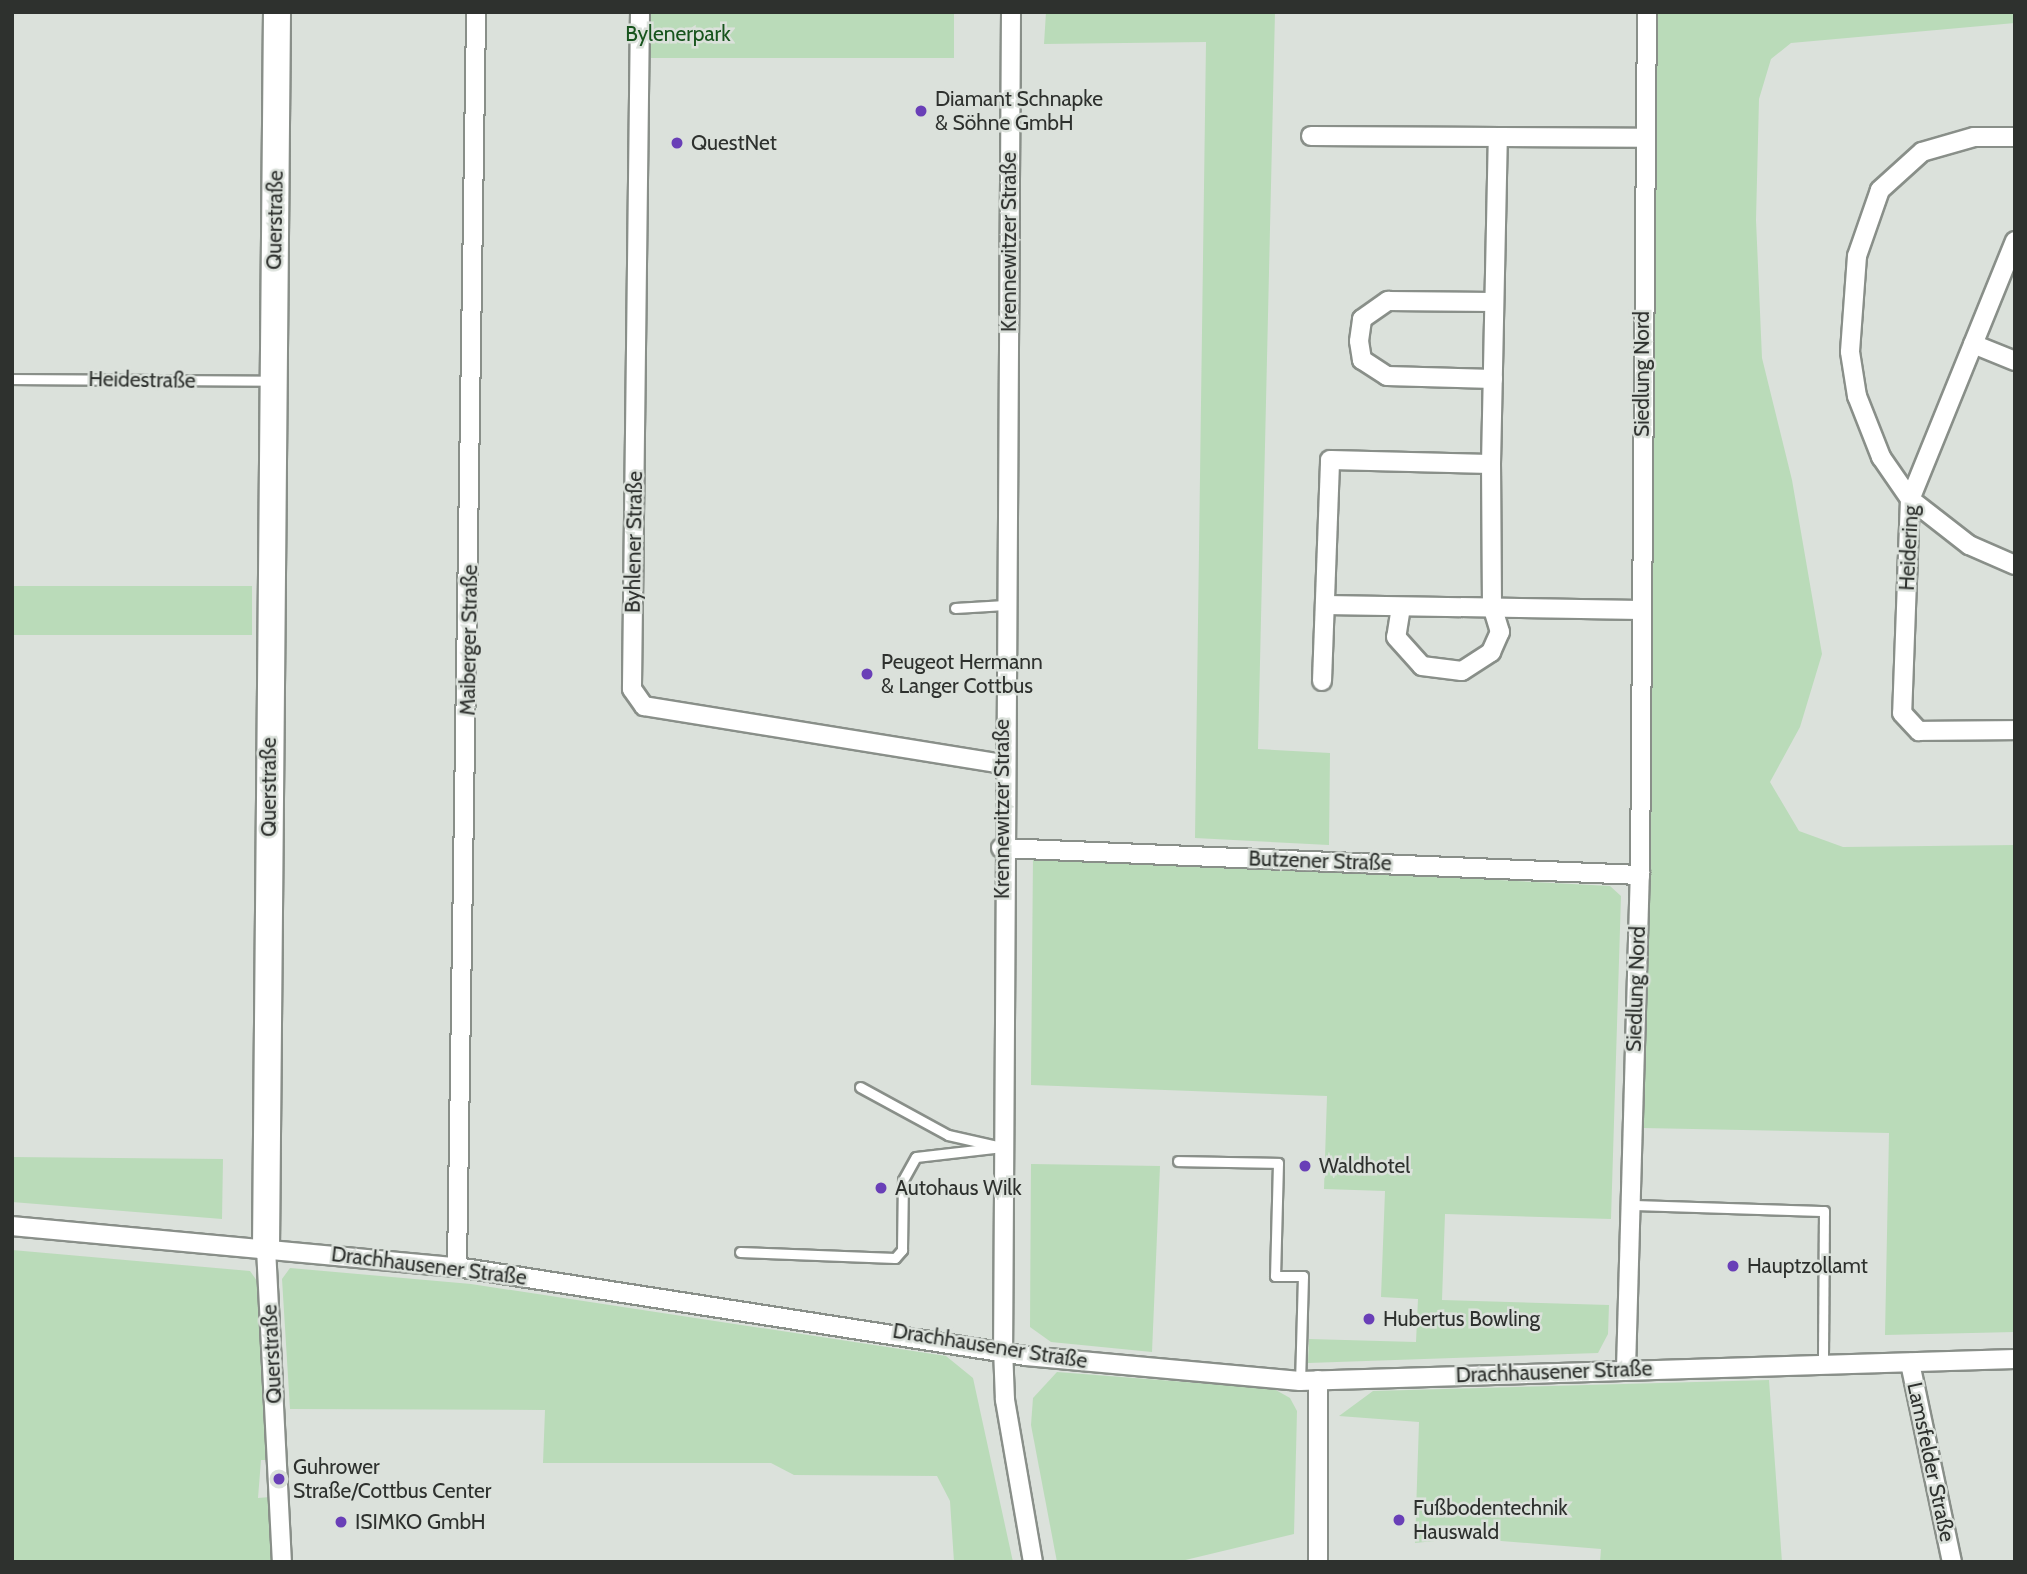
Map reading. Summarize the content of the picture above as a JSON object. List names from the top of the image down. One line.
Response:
{"streets":{"street":["Querstraße","Krennewitzer Straße","Siedlung Nord","Byhlener Straße","Heidering","Maiberger Straße","Butzener Straße","Drachhausener Straße","Lamsfelder Straße"],"lane":["Heidestraße"]},"crossings":[["Querstraße","Heidestraße"],["Querstraße","Drachhausener Straße"],["Krennewitzer Straße","Byhlener Straße"],["Krennewitzer Straße","Butzener Straße"],["Krennewitzer Straße","Drachhausener Straße"],["Siedlung Nord","Butzener Straße"],["Siedlung Nord","Drachhausener Straße"],["Maiberger Straße","Drachhausener Straße"],["Drachhausener Straße","Lamsfelder Straße"]],"parks":["Bylenerpark"],"places":["Diamant Schnapke & Söhne GmbH","QuestNet","Peugeot Hermann & Langer Cottbus","Waldhotel","Autohaus Wilk","Hauptzollamt","Hubertus Bowling","Guhrower Straße/Cottbus Center","Fußbodentechnik Hauswald","ISIMKO GmbH"]}
